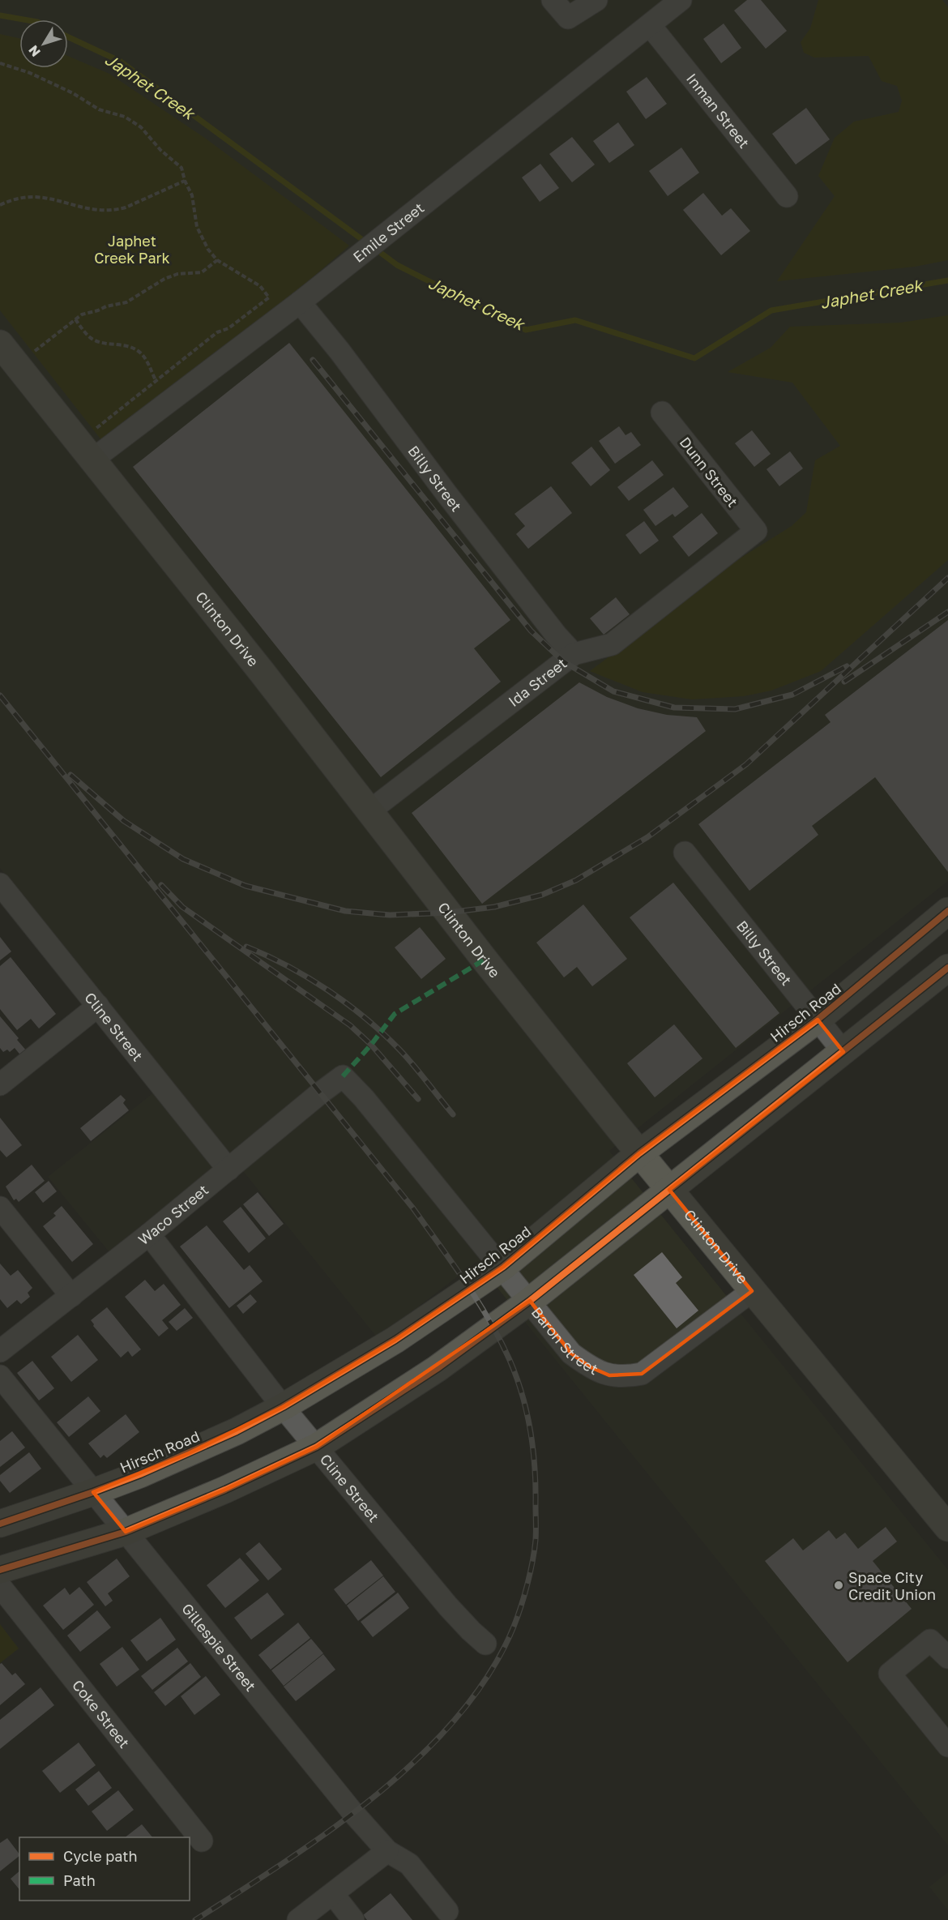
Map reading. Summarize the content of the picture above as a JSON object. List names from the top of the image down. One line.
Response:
{"streets":{"main road":["Clinton Drive","Hirsch Road"],"street":["Inman Street","Emile Street","Dunn Street","Billy Street","Ida Street","Cline Street","Waco Street","Baron Street","Gillespie Street","Coke Street"]},"crossings":[["Inman Street","Emile Street"],["Emile Street","Billy Street"],["Emile Street","Clinton Drive"],["Dunn Street","Ida Street"],["Billy Street","Ida Street"],["Billy Street","Hirsch Road"],["Clinton Drive","Ida Street"],["Clinton Drive","Hirsch Road"],["Clinton Drive","Baron Street"],["Hirsch Road","Cline Street"],["Hirsch Road","Baron Street"],["Hirsch Road","Gillespie Street"],["Cline Street","Waco Street"],["Waco Street","Baron Street"]],"water":["Japhet Creek"],"parks":["Japhet Creek Park"],"places":["Space City Credit Union"],"legend":["Cycle path","Path"],"north":"bottom left"}
